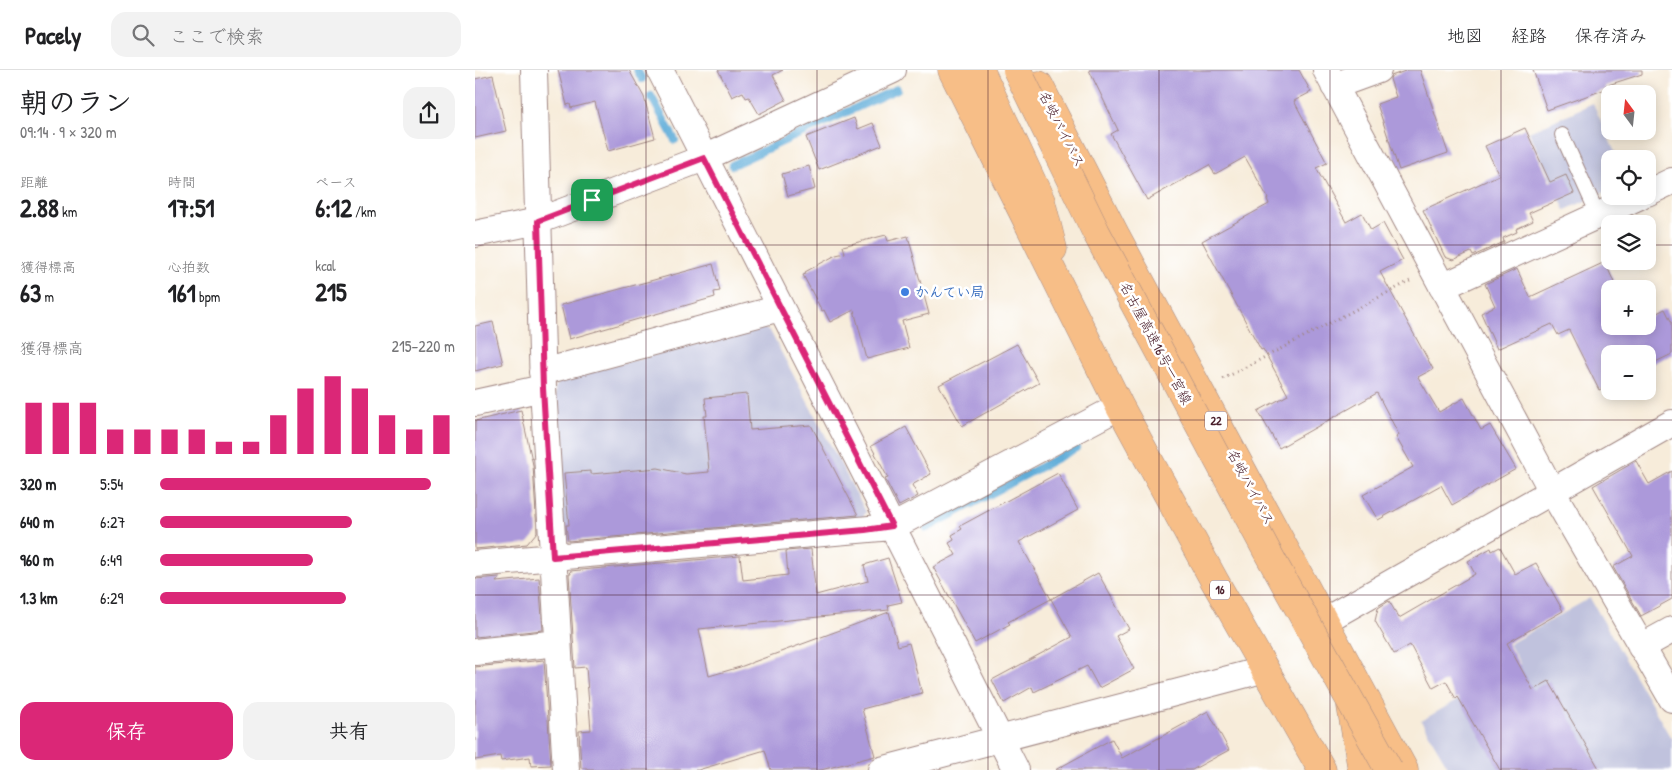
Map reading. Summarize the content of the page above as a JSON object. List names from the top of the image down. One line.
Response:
{"streets":{"highway":["名岐バイパス","名古屋高速16号一宮線","22","16"]},"places":["かんてい局"],"north":"top","page":{"header":"Pacely","search":"ここで検索","nav":["地図","経路","保存済み"],"heading":["朝のラン","09:14 · 9 × 320 m"],"map_buttons":["+","−"],"stats":[["距離","2.88 km"],["時間","17:51"],["ペース","6:12 /km"],["獲得標高","63 m"],["心拍数","161 bpm"],["kcal","215"]],"chart":["獲得標高","215–220 m"],"list":[{"name":"320 m","note":"5:54"},{"name":"640 m","note":"6:27"},{"name":"960 m","note":"6:49"},{"name":"1.3 km","note":"6:29"}],"buttons":["保存","共有"]}}
